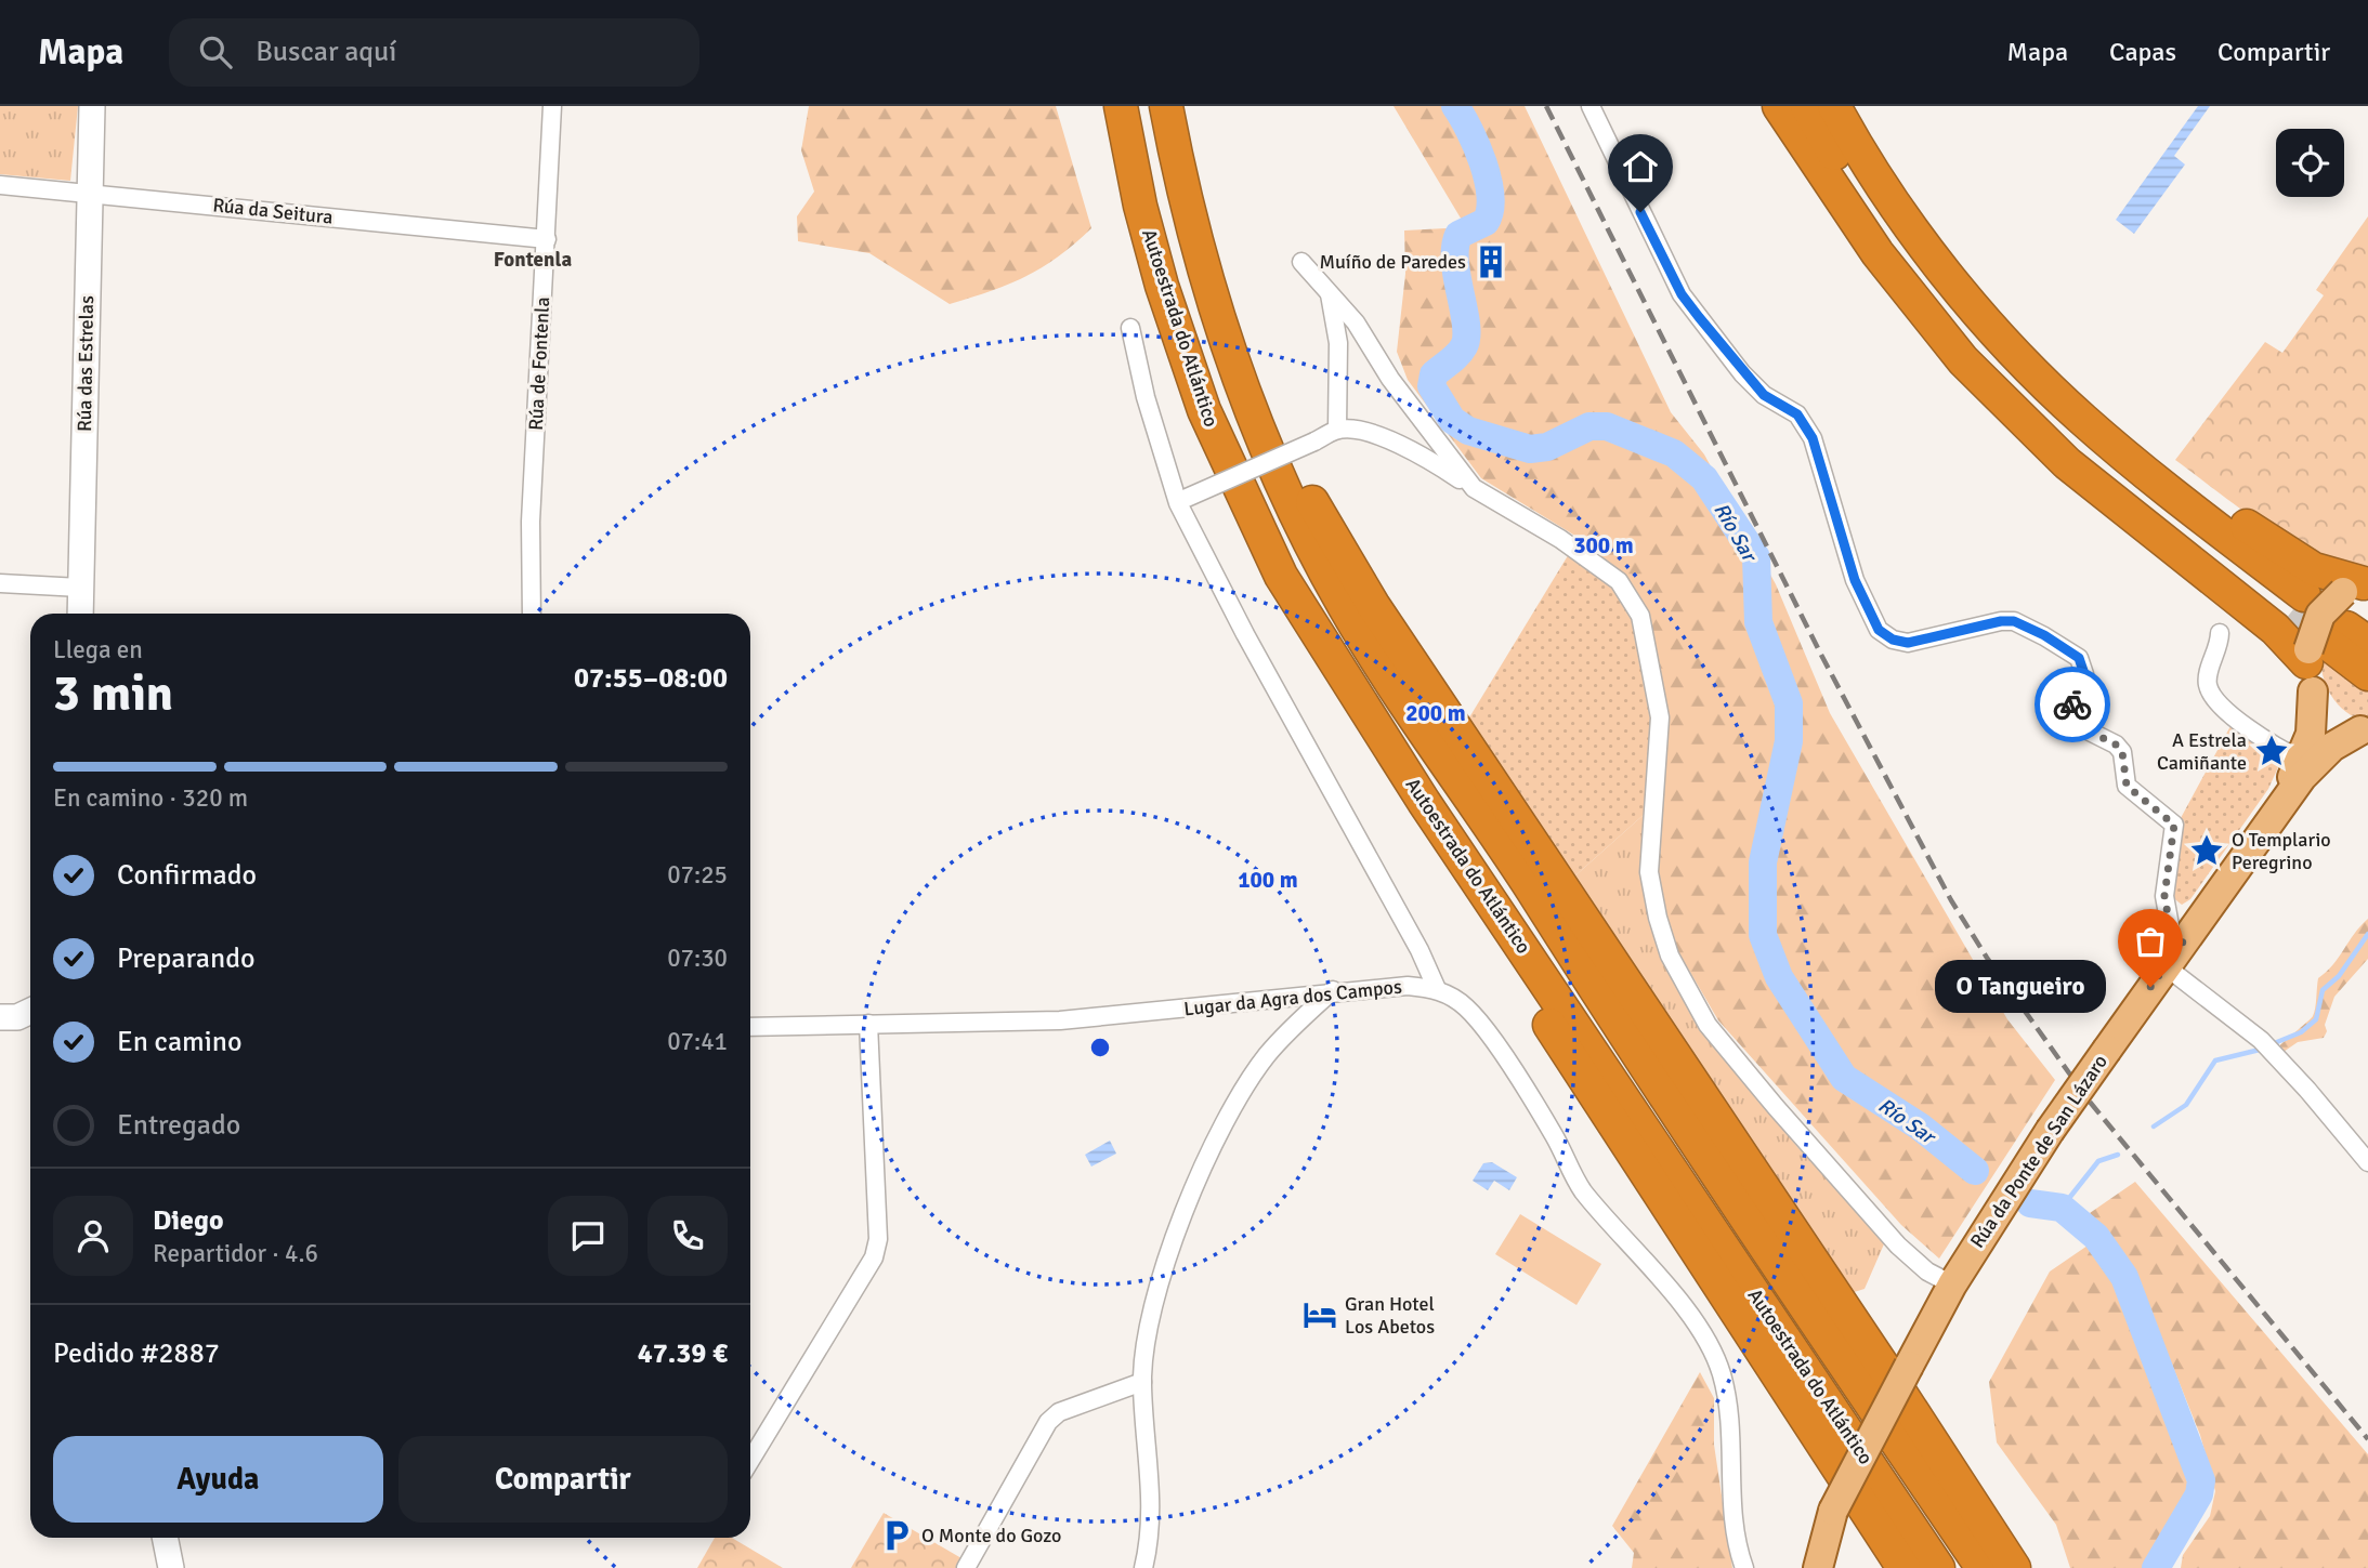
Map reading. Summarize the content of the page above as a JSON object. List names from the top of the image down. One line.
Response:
{"streets":{"highway":["Autoestrada do Atlántico"],"main road":["Rúa da Ponte de San Lázaro"],"street":["Rúa da Seitura","Rúa das Estrelas","Rúa de Fontenla","Lugar da Agra dos Campos"]},"crossings":[["Rúa da Seitura","Rúa das Estrelas"],["Rúa da Seitura","Rúa de Fontenla"]],"districts":["Fontenla"],"water":["Río Sar"],"places":{"building":["Muíño de Paredes"],"place":["A Estrela Camiñante","O Templario Peregrino"],"other":["O Tangueiro"],"hotel":["Gran Hotel Los Abetos"],"parking":["O Monte do Gozo"]},"page":{"header":"Mapa","search":"Buscar aquí","nav":["Mapa","Capas","Compartir"],"heading":["3 min","Llega en","07:55–08:00"],"panel":["Diego","Repartidor · 4.6","Pedido #2887","47.39 €"],"bar":"En camino · 320 m","list":[["Confirmado","07:25"],["Preparando","07:30"],["En camino","07:41"],"Entregado"],"bubble":"O Tangueiro","buttons":["Ayuda","Compartir"]},"rings":["300 m","200 m","100 m"]}
